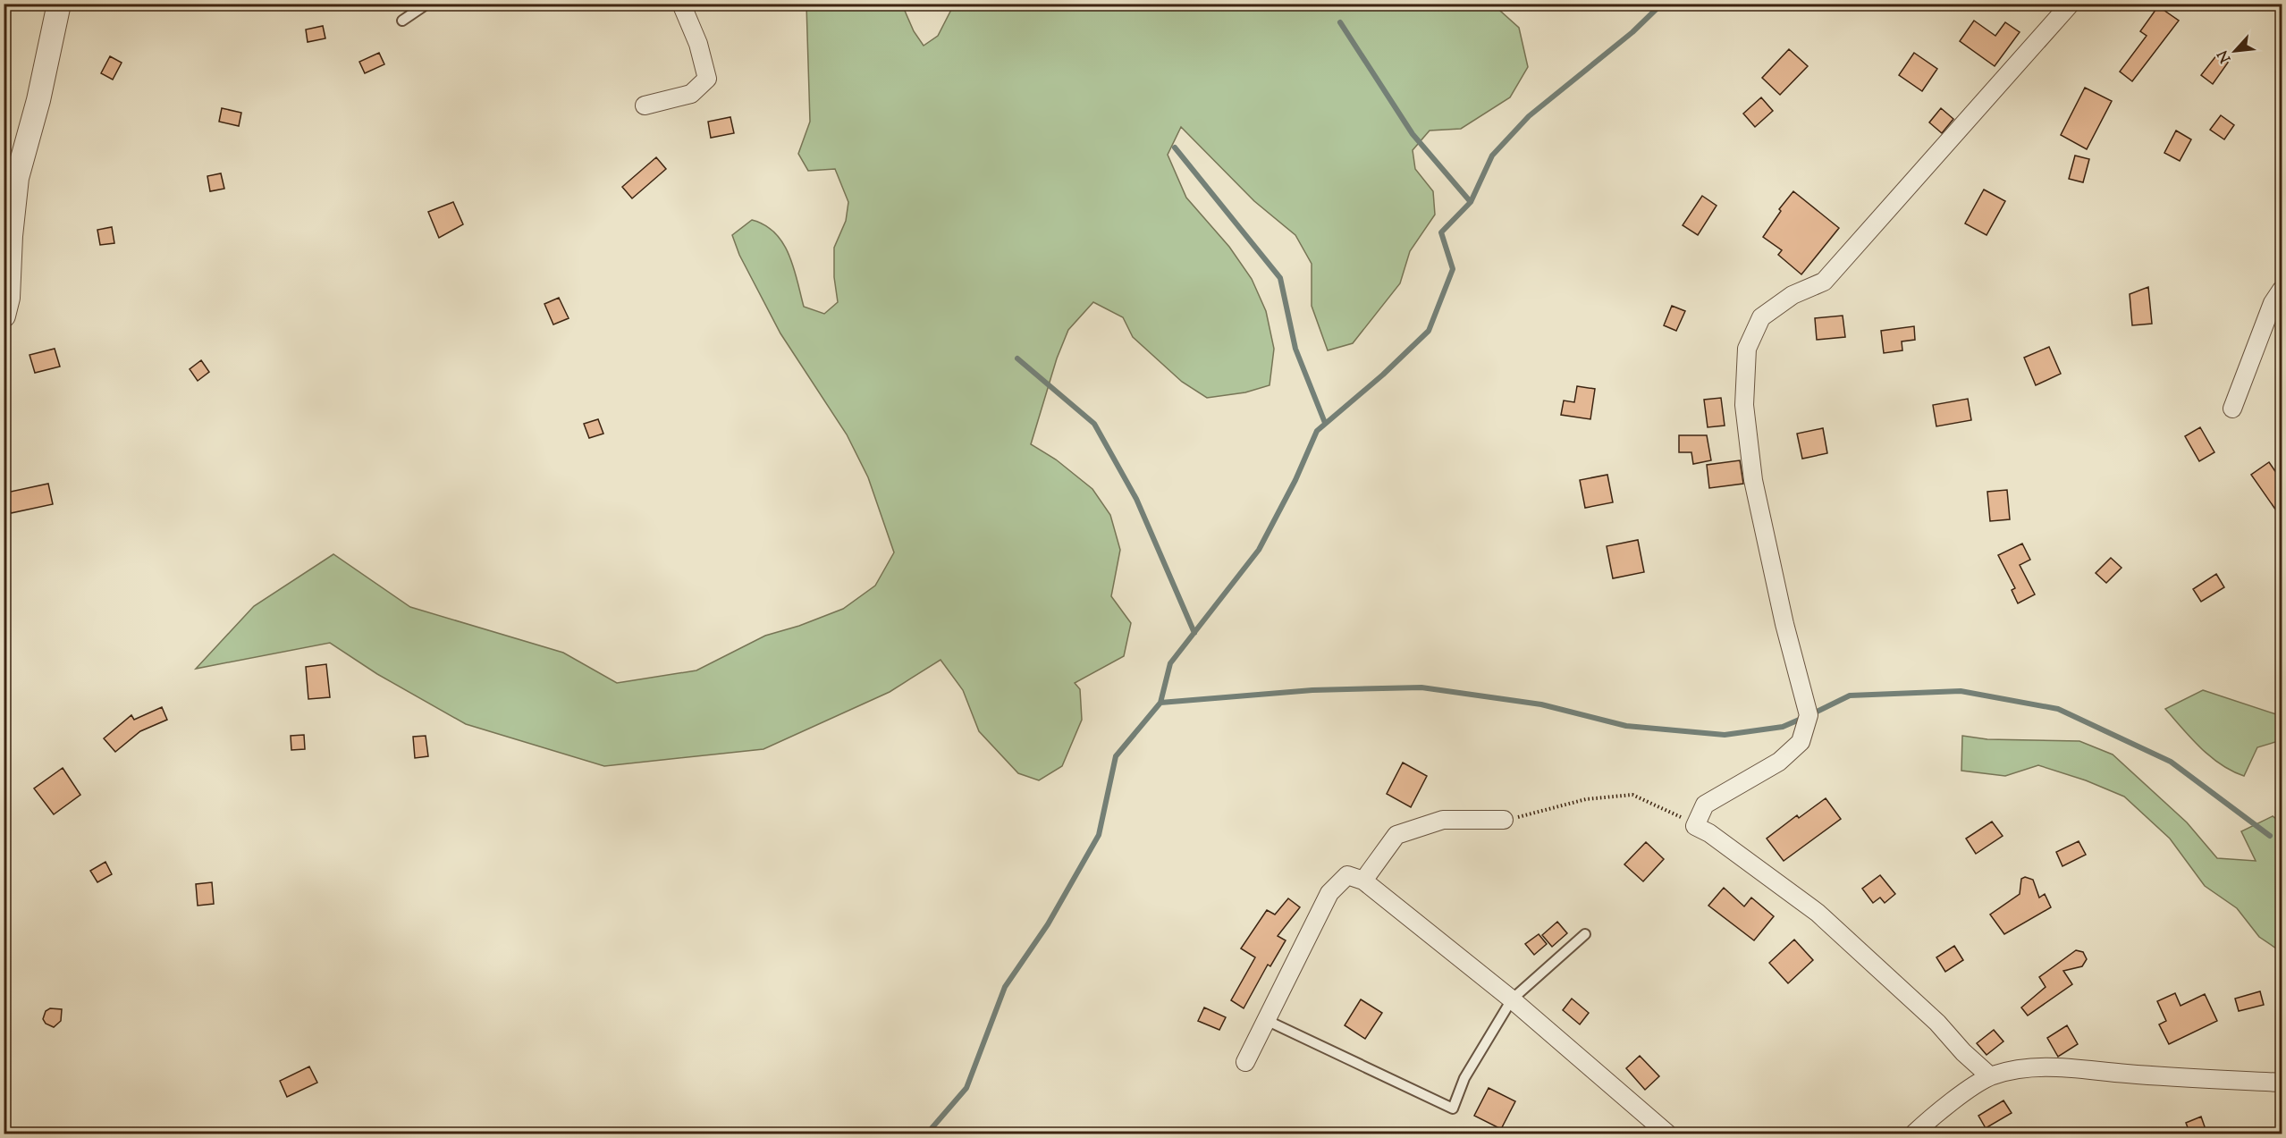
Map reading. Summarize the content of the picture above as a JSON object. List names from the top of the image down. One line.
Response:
{"north":"bottom left"}
